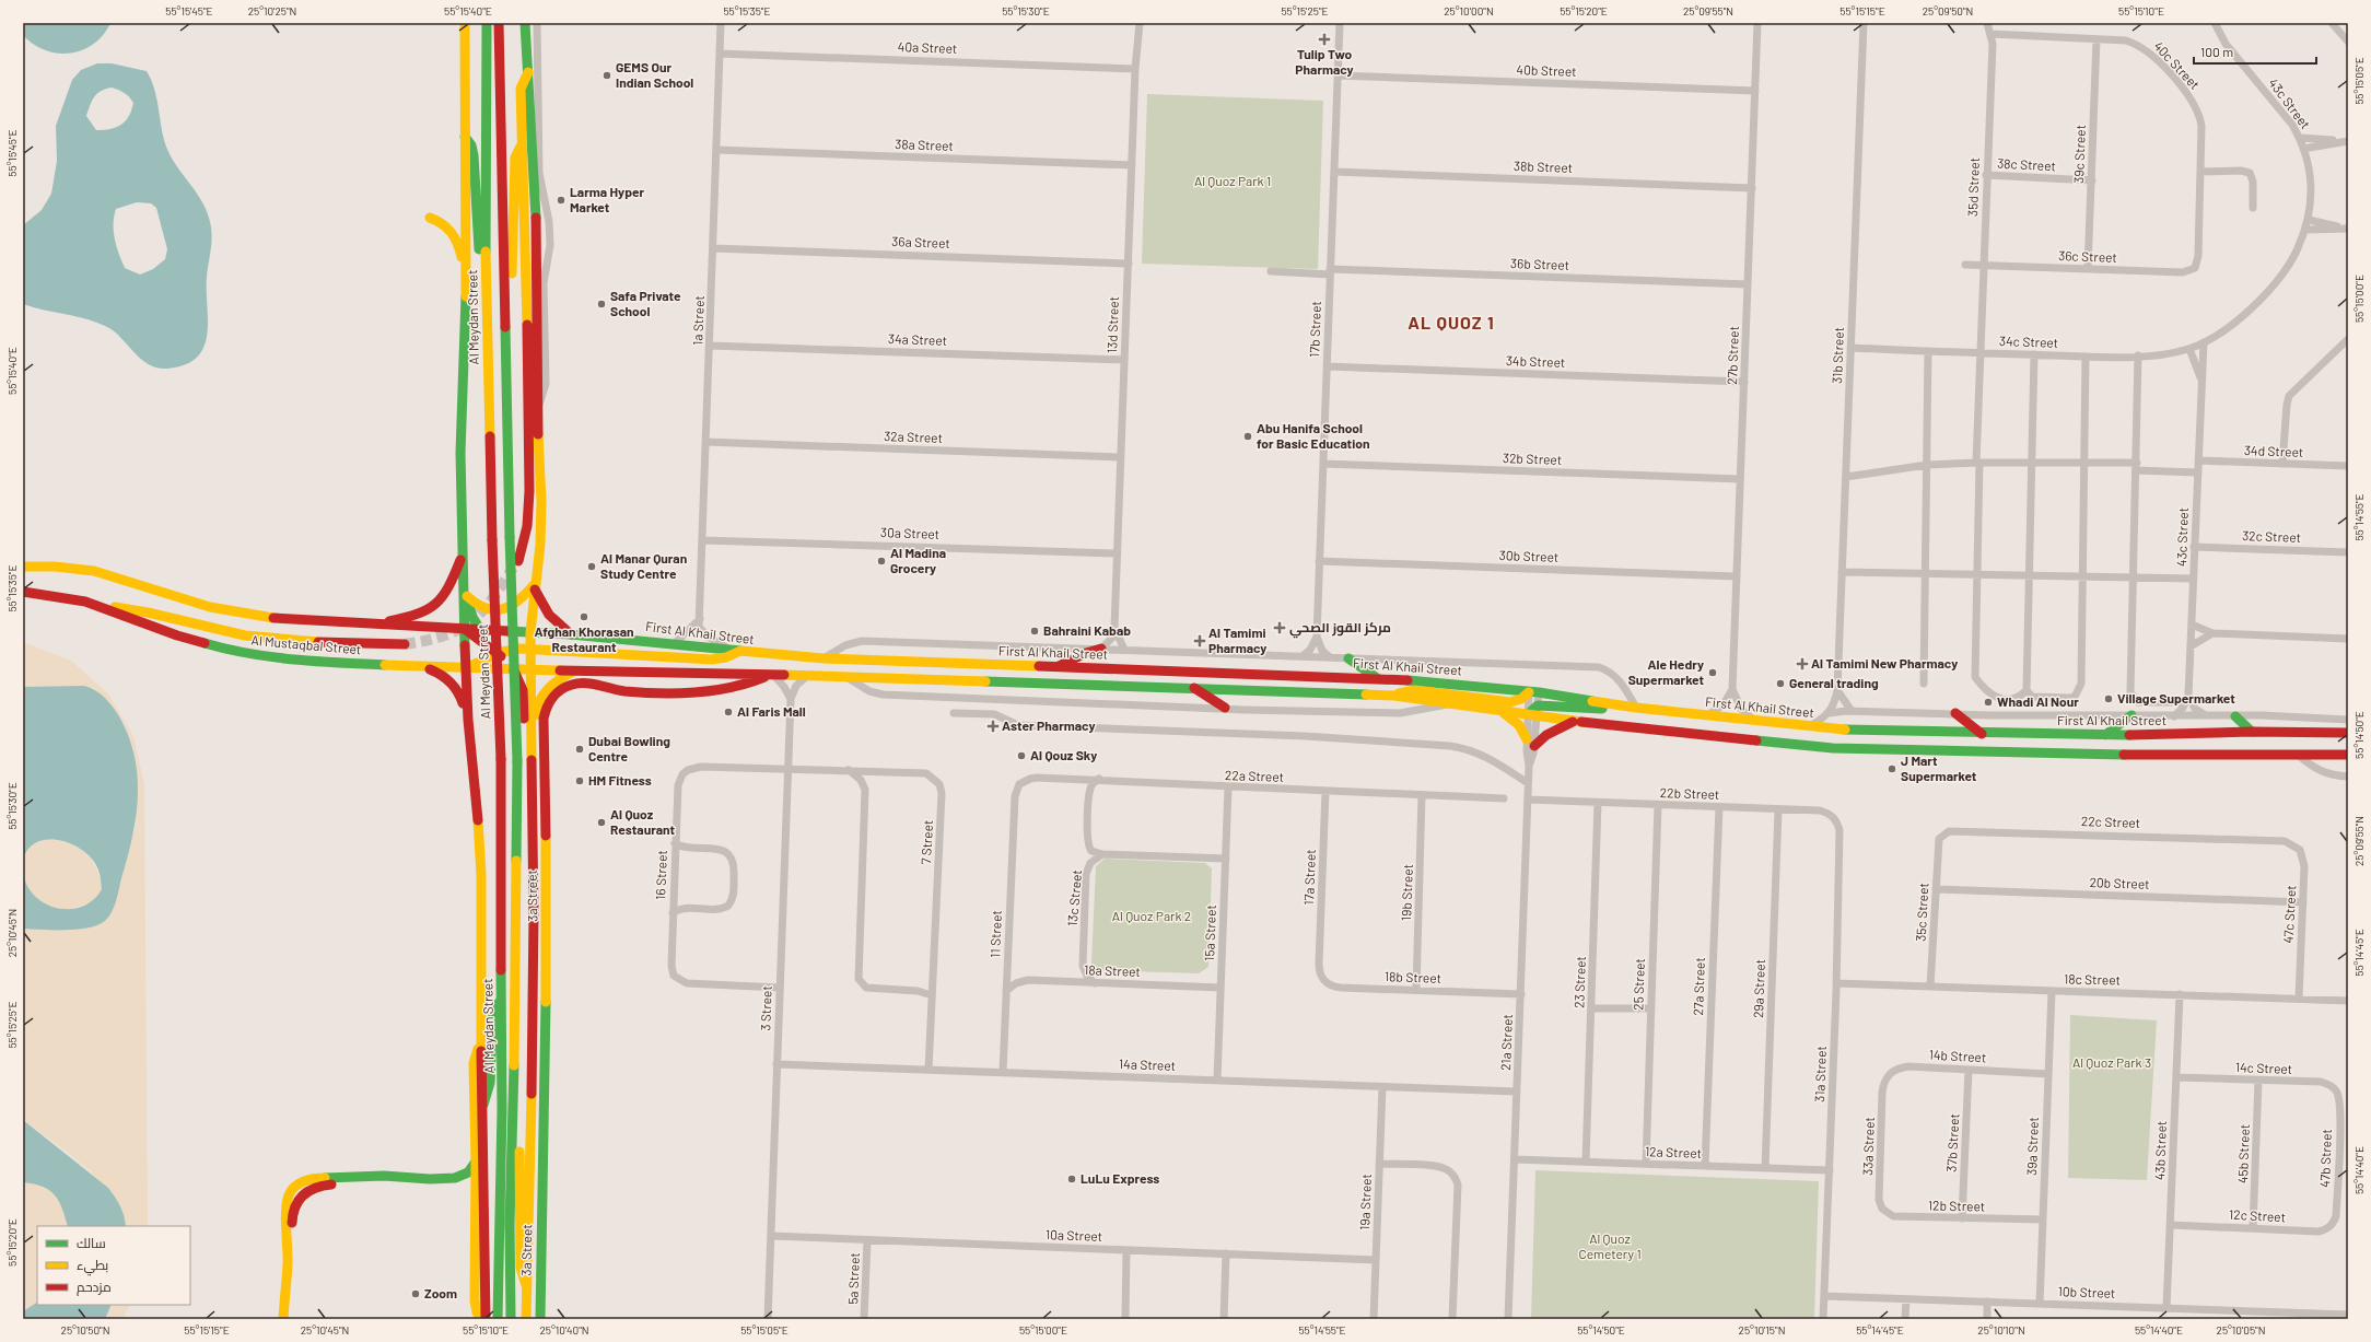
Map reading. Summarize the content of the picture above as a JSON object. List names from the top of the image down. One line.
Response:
{"streets":{"main road":["Al Meydan Street","First Al Khail Street","Al Mustaqbal Street","3a Street"],"street":["40a Street","40c Street","40b Street","43c Street","38a Street","39c Street","38c Street","38b Street","35d Street","36a Street","36c Street","36b Street","1a Street","13d Street","17b Street","34a Street","34c Street","27b Street","31b Street","34b Street","32a Street","34d Street","32b Street","30a Street","32c Street","30b Street","22a Street","22b Street","22c Street","7 Street","16 Street","17a Street","20b Street","19b Street","13c Street","35c Street","47c Street","15a Street","11 Street","18a Street","18b Street","18c Street","23 Street","25 Street","27a Street","29a Street","3 Street","21a Street","14b Street","14a Street","14c Street","31a Street","37b Street","33a Street","39a Street","43b Street","12a Street","45b Street","47b Street","19a Street","12b Street","12c Street","10a Street","5a Street","10b Street"]},"crossings":[["40a Street","1a Street"],["40a Street","13d Street"],["40c Street","39c Street"],["40c Street","35d Street"],["40c Street","36c Street"],["40b Street","17b Street"],["40b Street","27b Street"],["43c Street","34c Street"],["43c Street","34d Street"],["43c Street","32c Street"],["38a Street","1a Street"],["38a Street","13d Street"],["39c Street","38c Street"],["39c Street","36c Street"],["38c Street","35d Street"],["38b Street","17b Street"],["38b Street","27b Street"],["35d Street","36c Street"],["35d Street","34c Street"],["36a Street","1a Street"],["36a Street","13d Street"],["36b Street","17b Street"],["36b Street","27b Street"],["1a Street","34a Street"],["1a Street","32a Street"],["1a Street","30a Street"],["1a Street","First Al Khail Street"],["13d Street","34a Street"],["13d Street","32a Street"],["13d Street","30a Street"],["17b Street","34b Street"],["17b Street","32b Street"],["17b Street","30b Street"],["34c Street","31b Street"],["27b Street","34b Street"],["27b Street","32b Street"],["27b Street","30b Street"],["27b Street","First Al Khail Street"],["First Al Khail Street","Al Mustaqbal Street"],["First Al Khail Street","21a Street"],["22a Street","17a Street"],["22a Street","19b Street"],["22a Street","15a Street"],["22a Street","11 Street"],["22b Street","23 Street"],["22b Street","25 Street"],["22b Street","27a Street"],["22b Street","29a Street"],["22b Street","21a Street"],["22b Street","31a Street"],["22c Street","35c Street"],["22c Street","47c Street"],["7 Street","16 Street"],["7 Street","3 Street"],["7 Street","14a Street"],["16 Street","3 Street"],["17a Street","18b Street"],["20b Street","35c Street"],["20b Street","47c Street"],["19b Street","18b Street"],["13c Street","18a Street"],["35c Street","18c Street"],["47c Street","18c Street"],["15a Street","18a Street"],["15a Street","14a Street"],["11 Street","18a Street"],["11 Street","14a Street"],["18b Street","21a Street"],["18c Street","31a Street"],["18c Street","39a Street"],["18c Street","43b Street"],["23 Street","12a Street"],["25 Street","12a Street"],["27a Street","12a Street"],["29a Street","12a Street"],["3 Street","14a Street"],["3 Street","10a Street"],["21a Street","14a Street"],["21a Street","12a Street"],["14b Street","37b Street"],["14b Street","33a Street"],["14b Street","39a Street"],["14a Street","19a Street"],["14c Street","43b Street"],["14c Street","45b Street"],["14c Street","47b Street"],["31a Street","12a Street"],["31a Street","10b Street"],["37b Street","12b Street"],["33a Street","12b Street"],["39a Street","12b Street"],["39a Street","10b Street"],["43b Street","12c Street"],["43b Street","10b Street"],["45b Street","12c Street"],["47b Street","12c Street"],["19a Street","10a Street"],["10a Street","5a Street"]],"districts":["AL QUOZ 1"],"parks":["Al Quoz Park 1","Al Quoz Park 2","Al Quoz Park 3","Al Quoz Cemetery 1"],"places":{"health":["Tulip Two Pharmacy","مركز القوز الصحي","Al Tamimi Pharmacy","Al Tamimi New Pharmacy","Aster Pharmacy"],"other":["GEMS Our Indian School","Larma Hyper Market","Safa Private School","Abu Hanifa School for Basic Education","Al Madina Grocery","Al Manar Quran Study Centre","Afghan Khorasan Restaurant","Bahraini Kabab","Ale Hedry Supermarket","General trading","Village Supermarket","Whadi Al Nour","Al Faris Mall","Dubai Bowling Centre","Al Qouz Sky","J Mart Supermarket","HM Fitness","Al Quoz Restaurant","LuLu Express","Zoom"]},"legend":["سالك","بطيء","مزدحم"],"scale_bar":"100 m","coordinates":["55°15'45\"E","25°10'25\"N","55°15'40\"E","55°15'35\"E","55°15'30\"E","55°15'25\"E","25°10'00\"N","55°15'20\"E","25°09'55\"N","55°15'15\"E","25°09'50\"N","55°15'10\"E","55°15'05\"E","55°15'00\"E","55°14'55\"E","55°14'50\"E","25°10'45\"N","55°14'45\"E","55°14'40\"E","25°10'50\"N","25°10'40\"N","25°10'15\"N","25°10'10\"N","25°10'05\"N"]}
